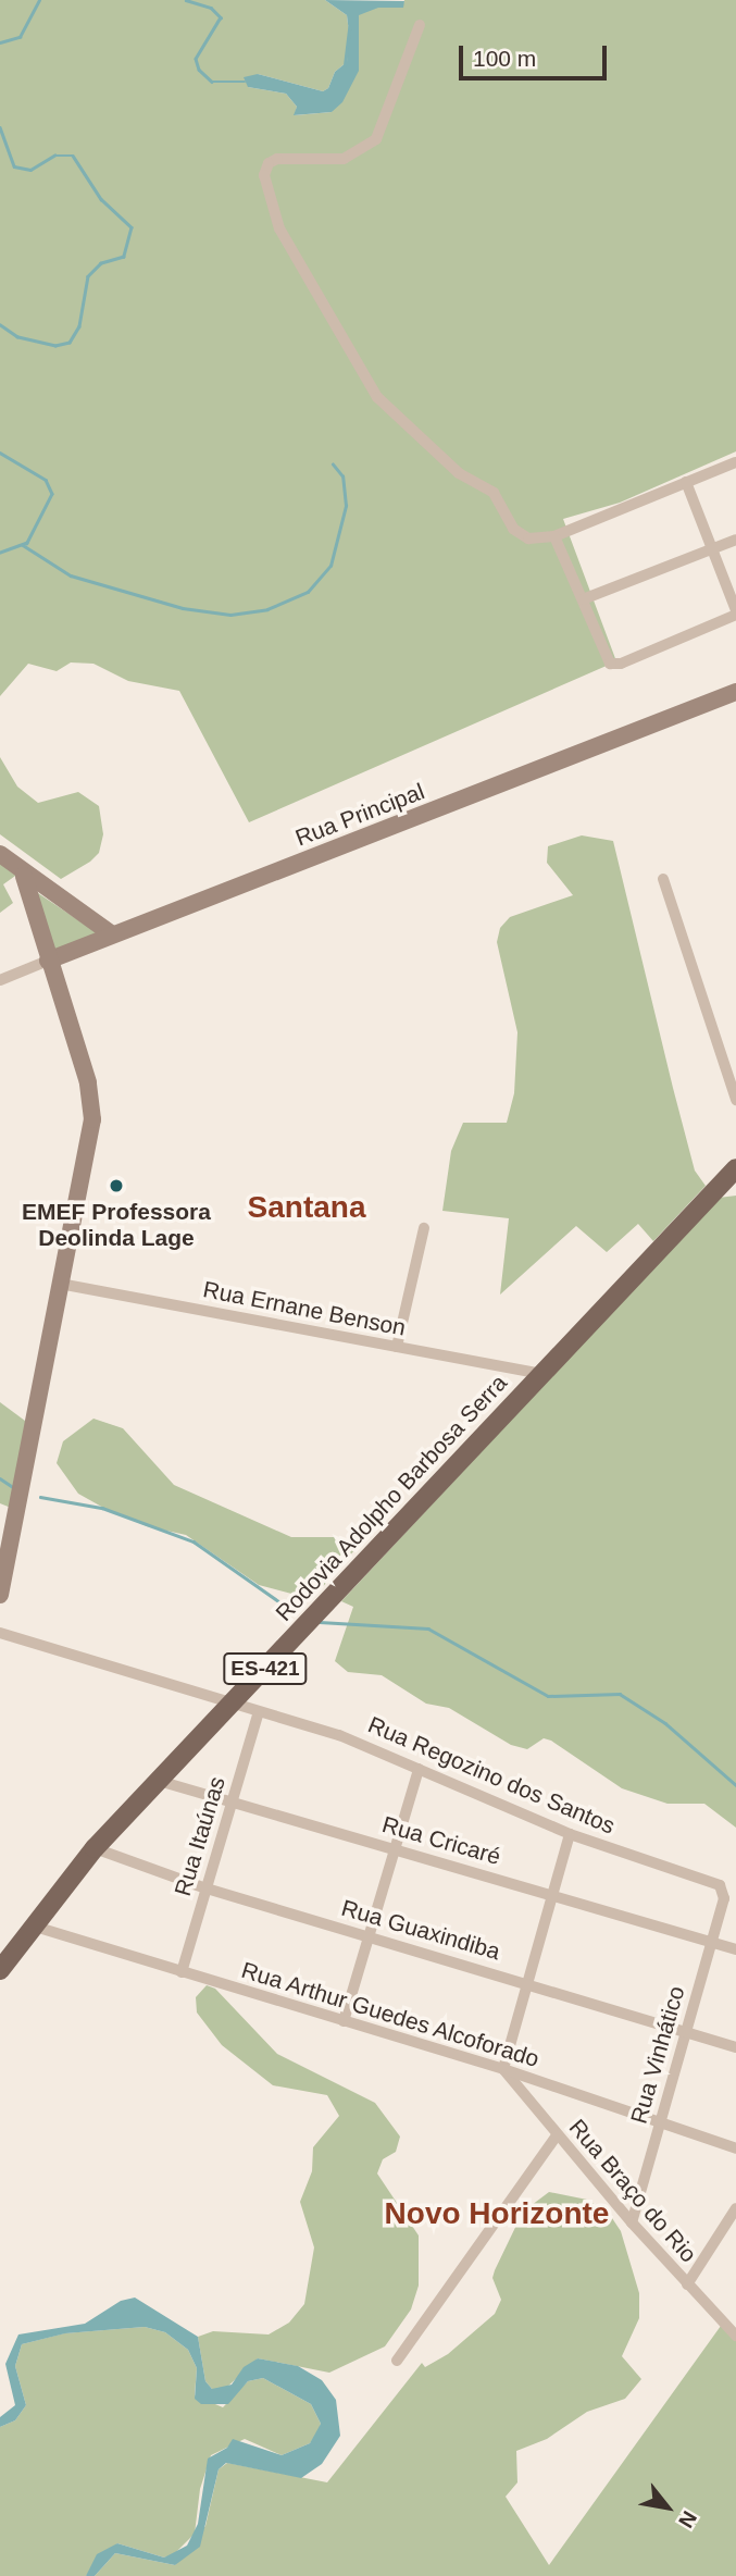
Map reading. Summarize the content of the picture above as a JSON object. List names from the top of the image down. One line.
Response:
{"streets":{"main road":["Rua Principal","Rodovia Adolpho Barbosa Serra","ES-421"],"street":["Rua Ernane Benson","Rua Regozino dos Santos","Rua Itaúnas","Rua Cricaré","Rua Guaxindiba","Rua Arthur Guedes Alcoforado","Rua Vinhático","Rua Braço do Rio"]},"crossings":[["Rua Ernane Benson","Rodovia Adolpho Barbosa Serra"],["Rodovia Adolpho Barbosa Serra","Rua Regozino dos Santos"],["Rodovia Adolpho Barbosa Serra","Rua Cricaré"],["Rodovia Adolpho Barbosa Serra","Rua Guaxindiba"],["Rodovia Adolpho Barbosa Serra","Rua Arthur Guedes Alcoforado"],["Rua Regozino dos Santos","Rua Itaúnas"],["Rua Regozino dos Santos","Rua Vinhático"],["Rua Itaúnas","Rua Cricaré"],["Rua Itaúnas","Rua Guaxindiba"],["Rua Itaúnas","Rua Arthur Guedes Alcoforado"],["Rua Cricaré","Rua Vinhático"],["Rua Guaxindiba","Rua Vinhático"],["Rua Arthur Guedes Alcoforado","Rua Vinhático"],["Rua Arthur Guedes Alcoforado","Rua Braço do Rio"],["Rua Vinhático","Rua Braço do Rio"]],"districts":["Santana","Novo Horizonte"],"places":["EMEF Professora Deolinda Lage"],"scale_bar":"100 m","north":"bottom right"}
